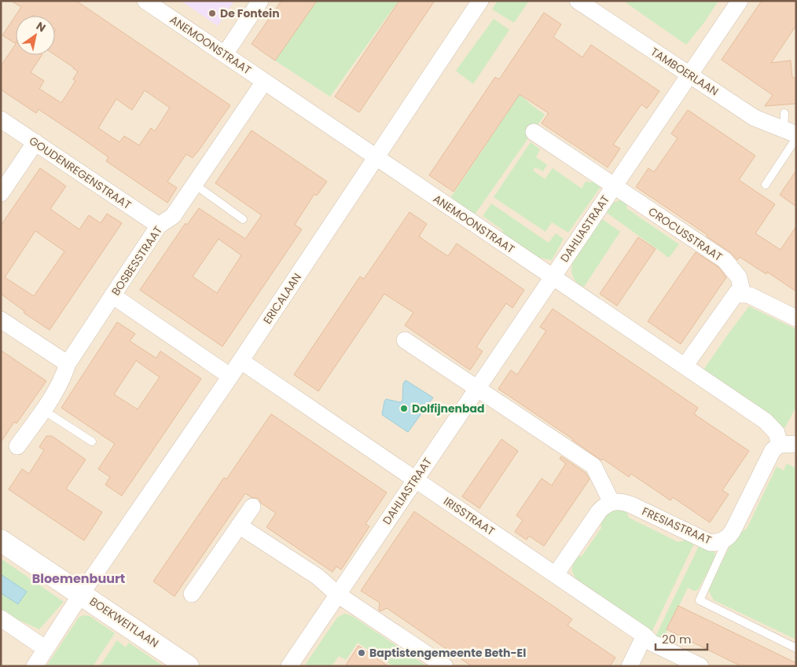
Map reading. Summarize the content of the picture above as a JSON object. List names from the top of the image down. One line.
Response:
{"streets":{"street":["ANEMOONSTRAAT","TAMBOERLAAN","GOUDENREGENSTRAAT","DAHLIASTRAAT","CROCUSSTRAAT","BOSBESSTRAAT","ERICALAAN","IRISSTRAAT","FRESIASTRAAT","BOEKWEITLAAN"]},"crossings":[["ANEMOONSTRAAT","DAHLIASTRAAT"],["ANEMOONSTRAAT","BOSBESSTRAAT"],["ANEMOONSTRAAT","ERICALAAN"],["ANEMOONSTRAAT","FRESIASTRAAT"],["TAMBOERLAAN","DAHLIASTRAAT"],["GOUDENREGENSTRAAT","BOSBESSTRAAT"],["DAHLIASTRAAT","CROCUSSTRAAT"],["DAHLIASTRAAT","IRISSTRAAT"],["ERICALAAN","IRISSTRAAT"],["ERICALAAN","BOEKWEITLAAN"]],"districts":["Bloemenbuurt"],"places":["De Fontein","Dolfijnenbad","Baptistengemeente Beth-El"],"scale_bar":"20 m","north":"top right"}
